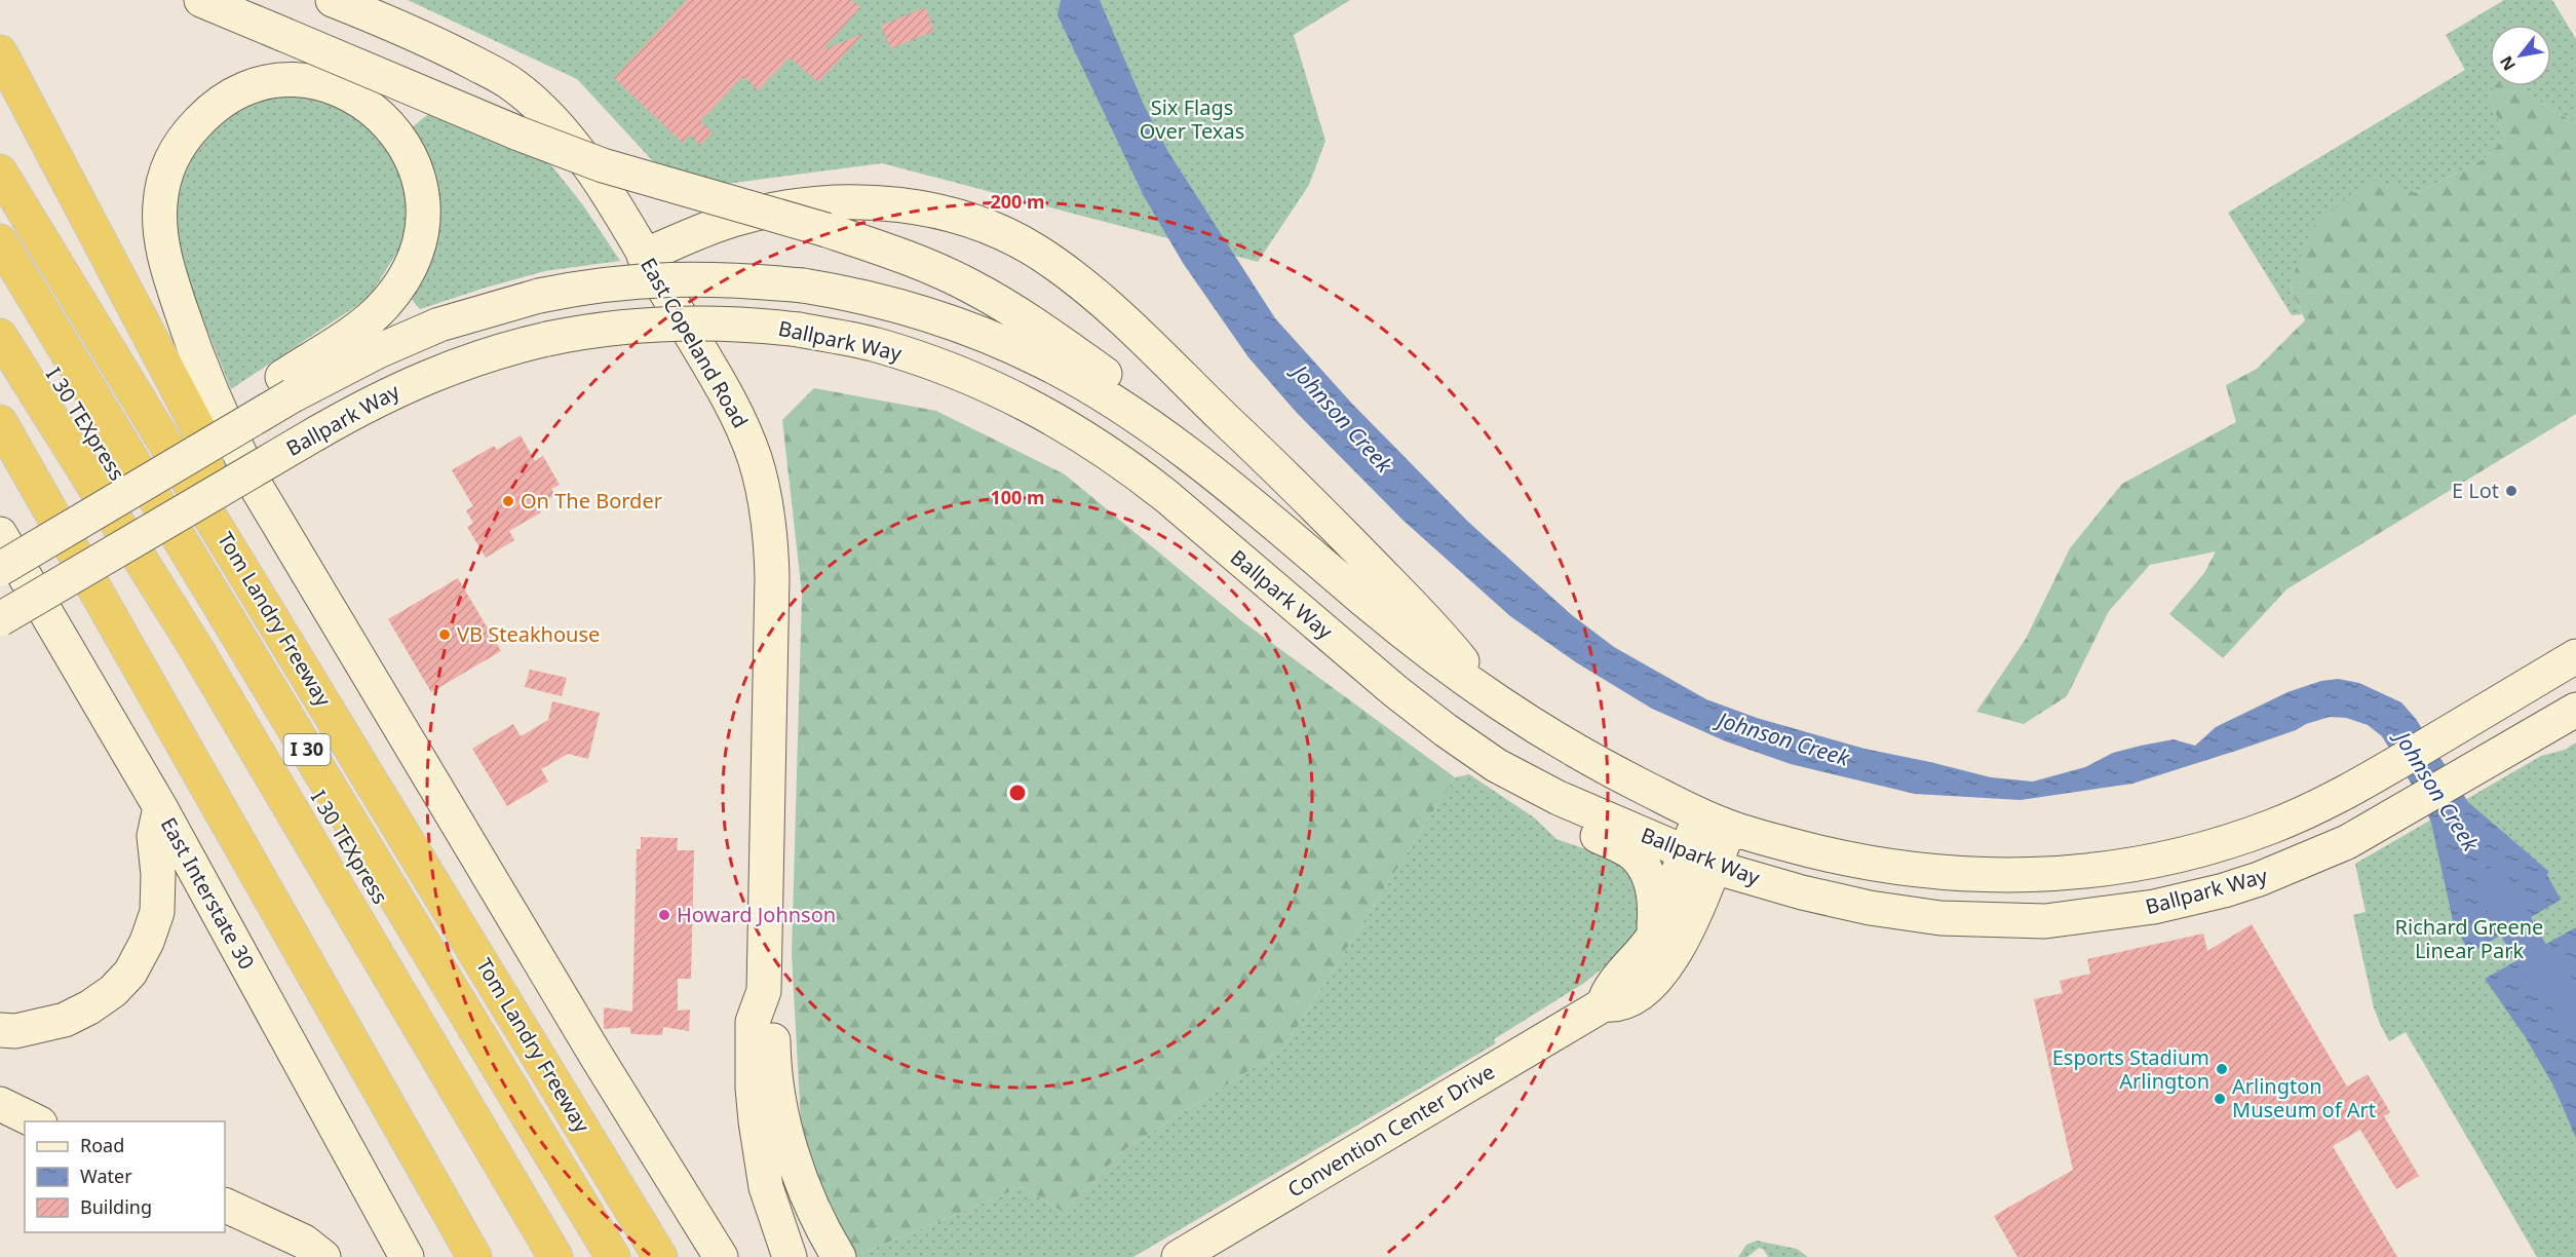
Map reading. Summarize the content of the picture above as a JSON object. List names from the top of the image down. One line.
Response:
{"streets":{"highway":["I 30 TEXpress","Tom Landry Freeway","I 30"],"main road":["Ballpark Way","East Copeland Road","East Interstate 30","Convention Center Drive"]},"crossings":[["Ballpark Way","Convention Center Drive"]],"water":["Johnson Creek"],"parks":["Six Flags Over Texas","Richard Greene Linear Park"],"places":["E Lot","On The Border","VB Steakhouse","Howard Johnson","Esports Stadium Arlington","Arlington Museum of Art"],"legend":["Road","Water","Building"],"north":"bottom left","rings":["200 m","100 m"]}
